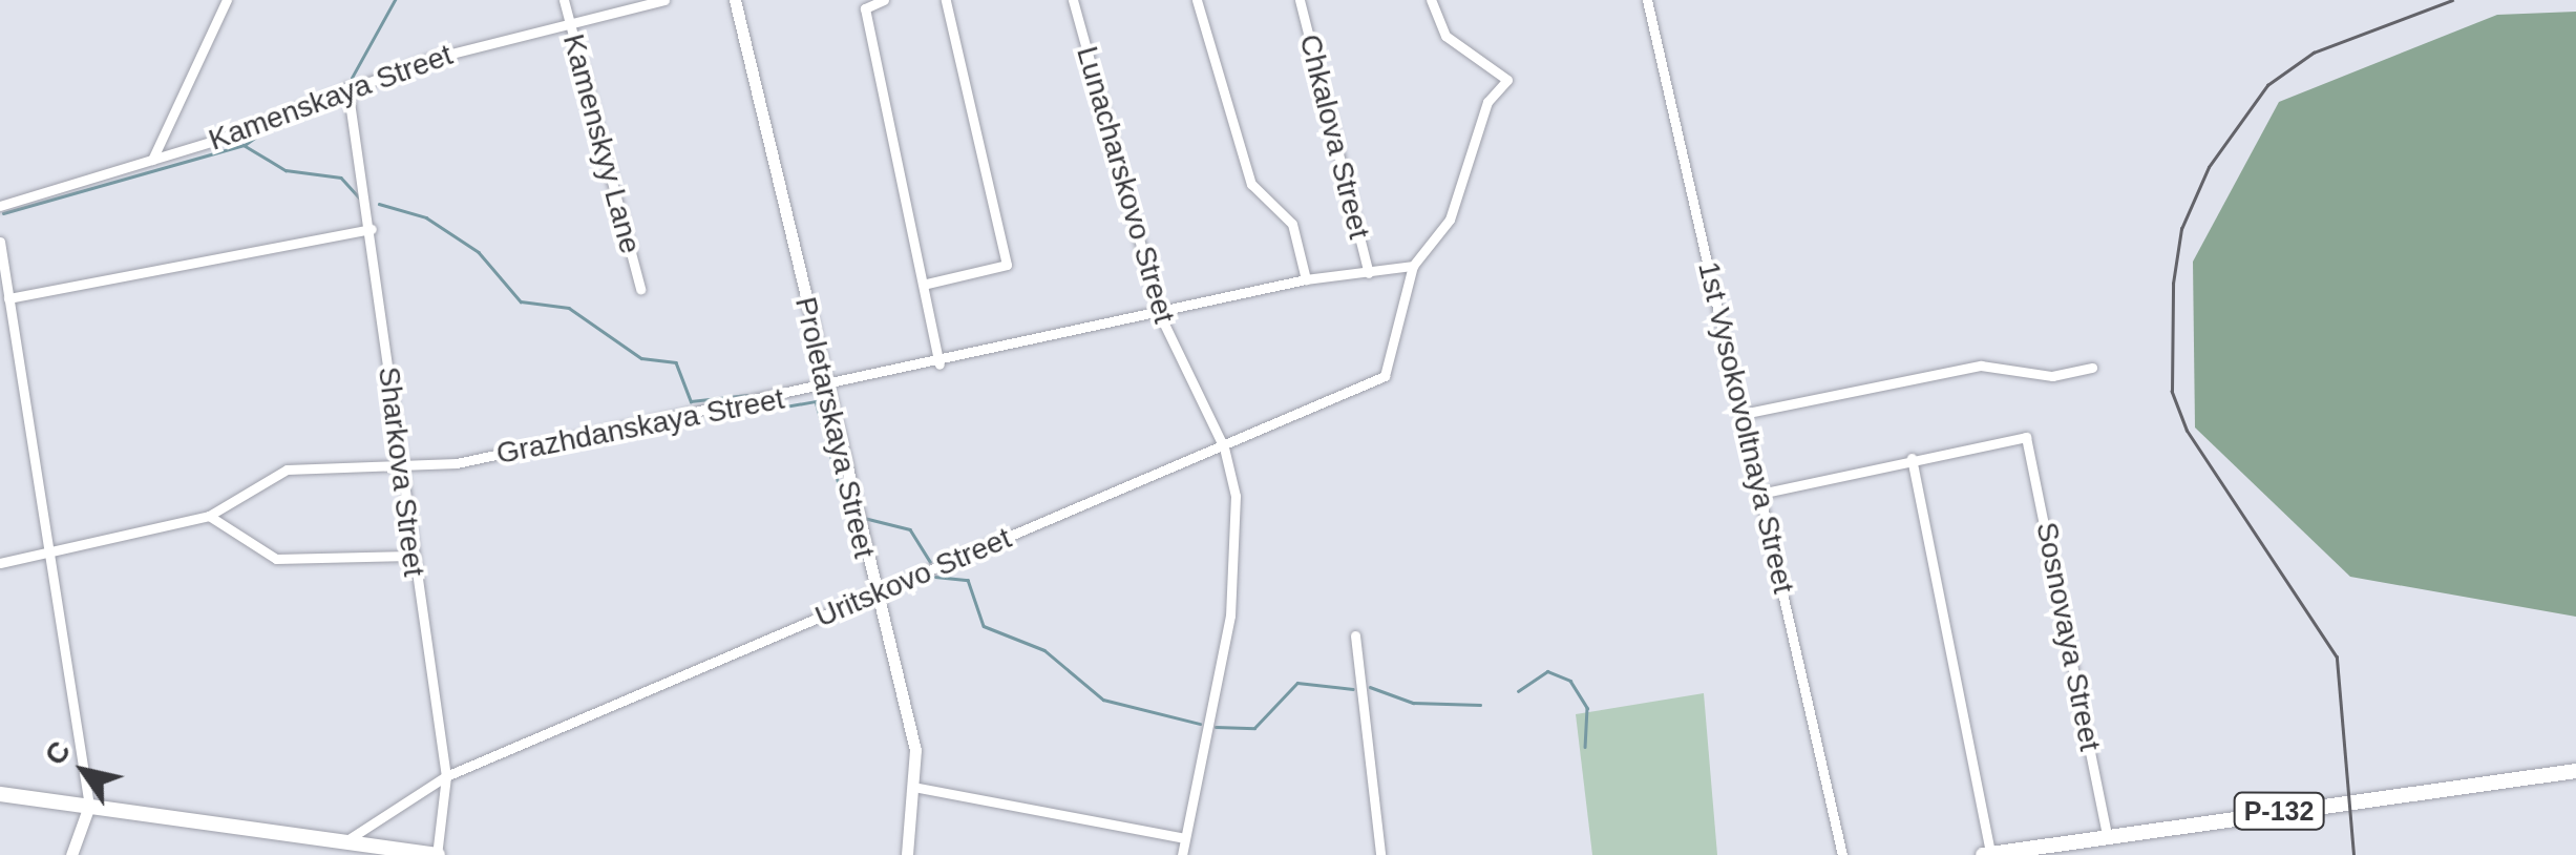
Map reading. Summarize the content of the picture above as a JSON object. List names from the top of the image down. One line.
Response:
{"streets":{"main road":["Proletarskaya Street","Р-132"],"street":["Kamenskaya Street","Chkalova Street","Kamenskyy Lane","Lunacharskovo Street","Grazhdanskaya Street","1st Vysokovoltnaya Street","Sharkova Street","Uritskovo Street","Sosnovaya Street"]},"crossings":[["Kamenskaya Street","Kamenskyy Lane"],["Kamenskaya Street","Sharkova Street"],["Chkalova Street","Grazhdanskaya Street"],["Lunacharskovo Street","Grazhdanskaya Street"],["Lunacharskovo Street","Uritskovo Street"],["Grazhdanskaya Street","Proletarskaya Street"],["Grazhdanskaya Street","Sharkova Street"],["Grazhdanskaya Street","Uritskovo Street"],["Proletarskaya Street","Uritskovo Street"],["Sharkova Street","Uritskovo Street"],["Sosnovaya Street","Р-132"]],"north":"top left"}
